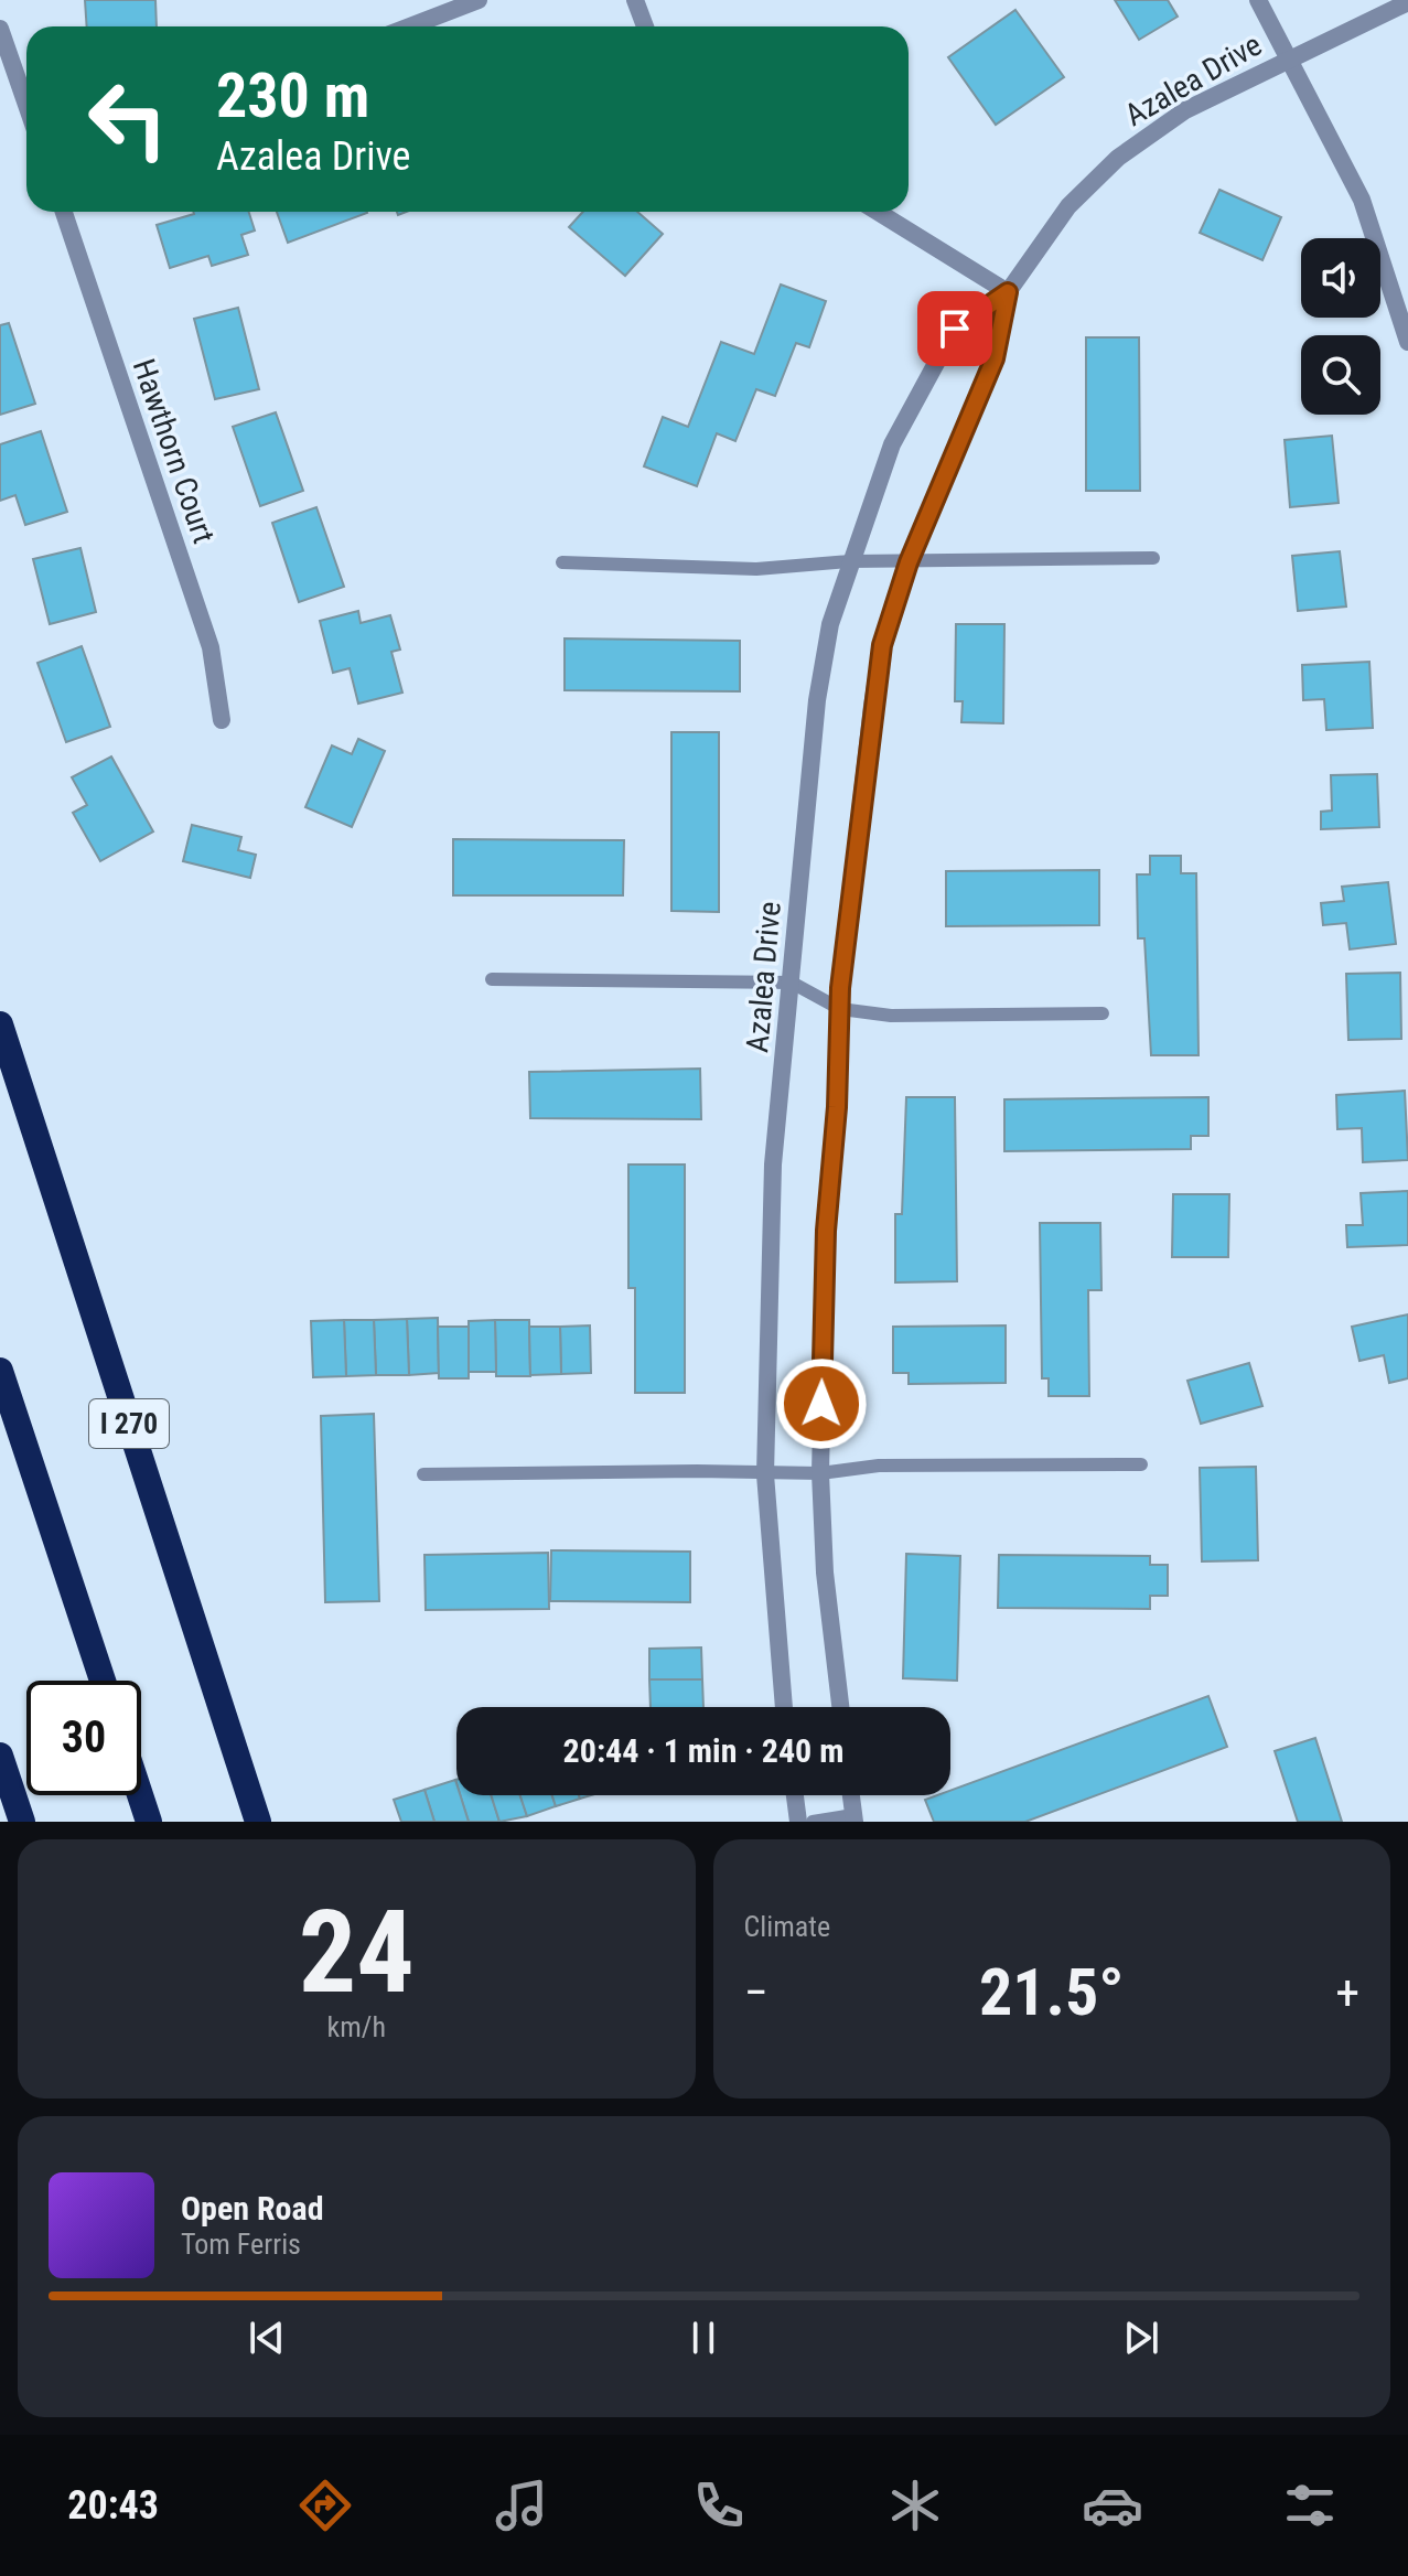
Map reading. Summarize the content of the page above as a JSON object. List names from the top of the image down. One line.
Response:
{"streets":{"highway":["I 270"],"street":["Azalea Drive","Hawthorn Court"]},"page":{"turn":["230 m","Azalea Drive"],"limit":"30","trip":"20:44 · 1 min · 240 m","tile":[["24","km/h"],"Climate"],"heat":["−","21.5°","+"],"song":["Open Road","Tom Ferris"],"tabs":"20:43"}}
